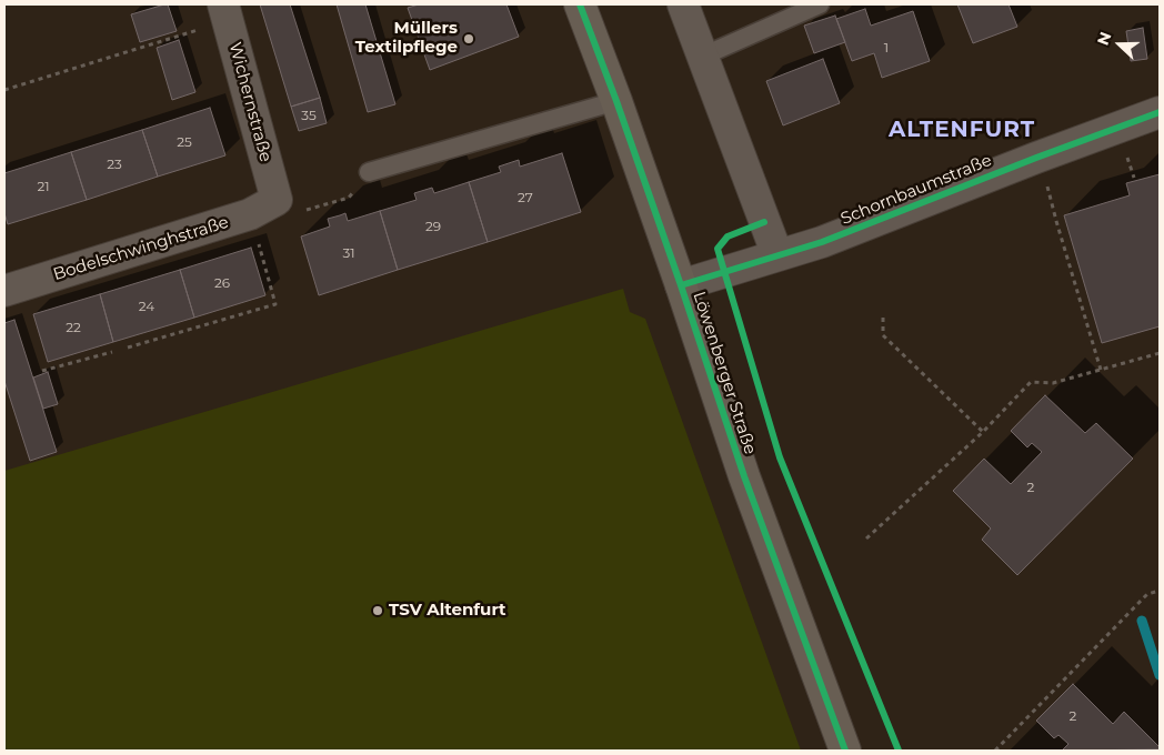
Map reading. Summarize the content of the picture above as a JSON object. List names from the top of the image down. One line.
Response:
{"streets":{"street":["Wichernstraße","Schornbaumstraße","Bodelschwinghstraße","Löwenberger Straße"]},"crossings":[["Wichernstraße","Bodelschwinghstraße"],["Schornbaumstraße","Löwenberger Straße"]],"districts":["ALTENFURT"],"places":["Müllers Textilpflege","TSV Altenfurt"],"house_numbers":["1","35","25","23","21","27","29","31","26","24","22","2","2"],"north":"left"}
